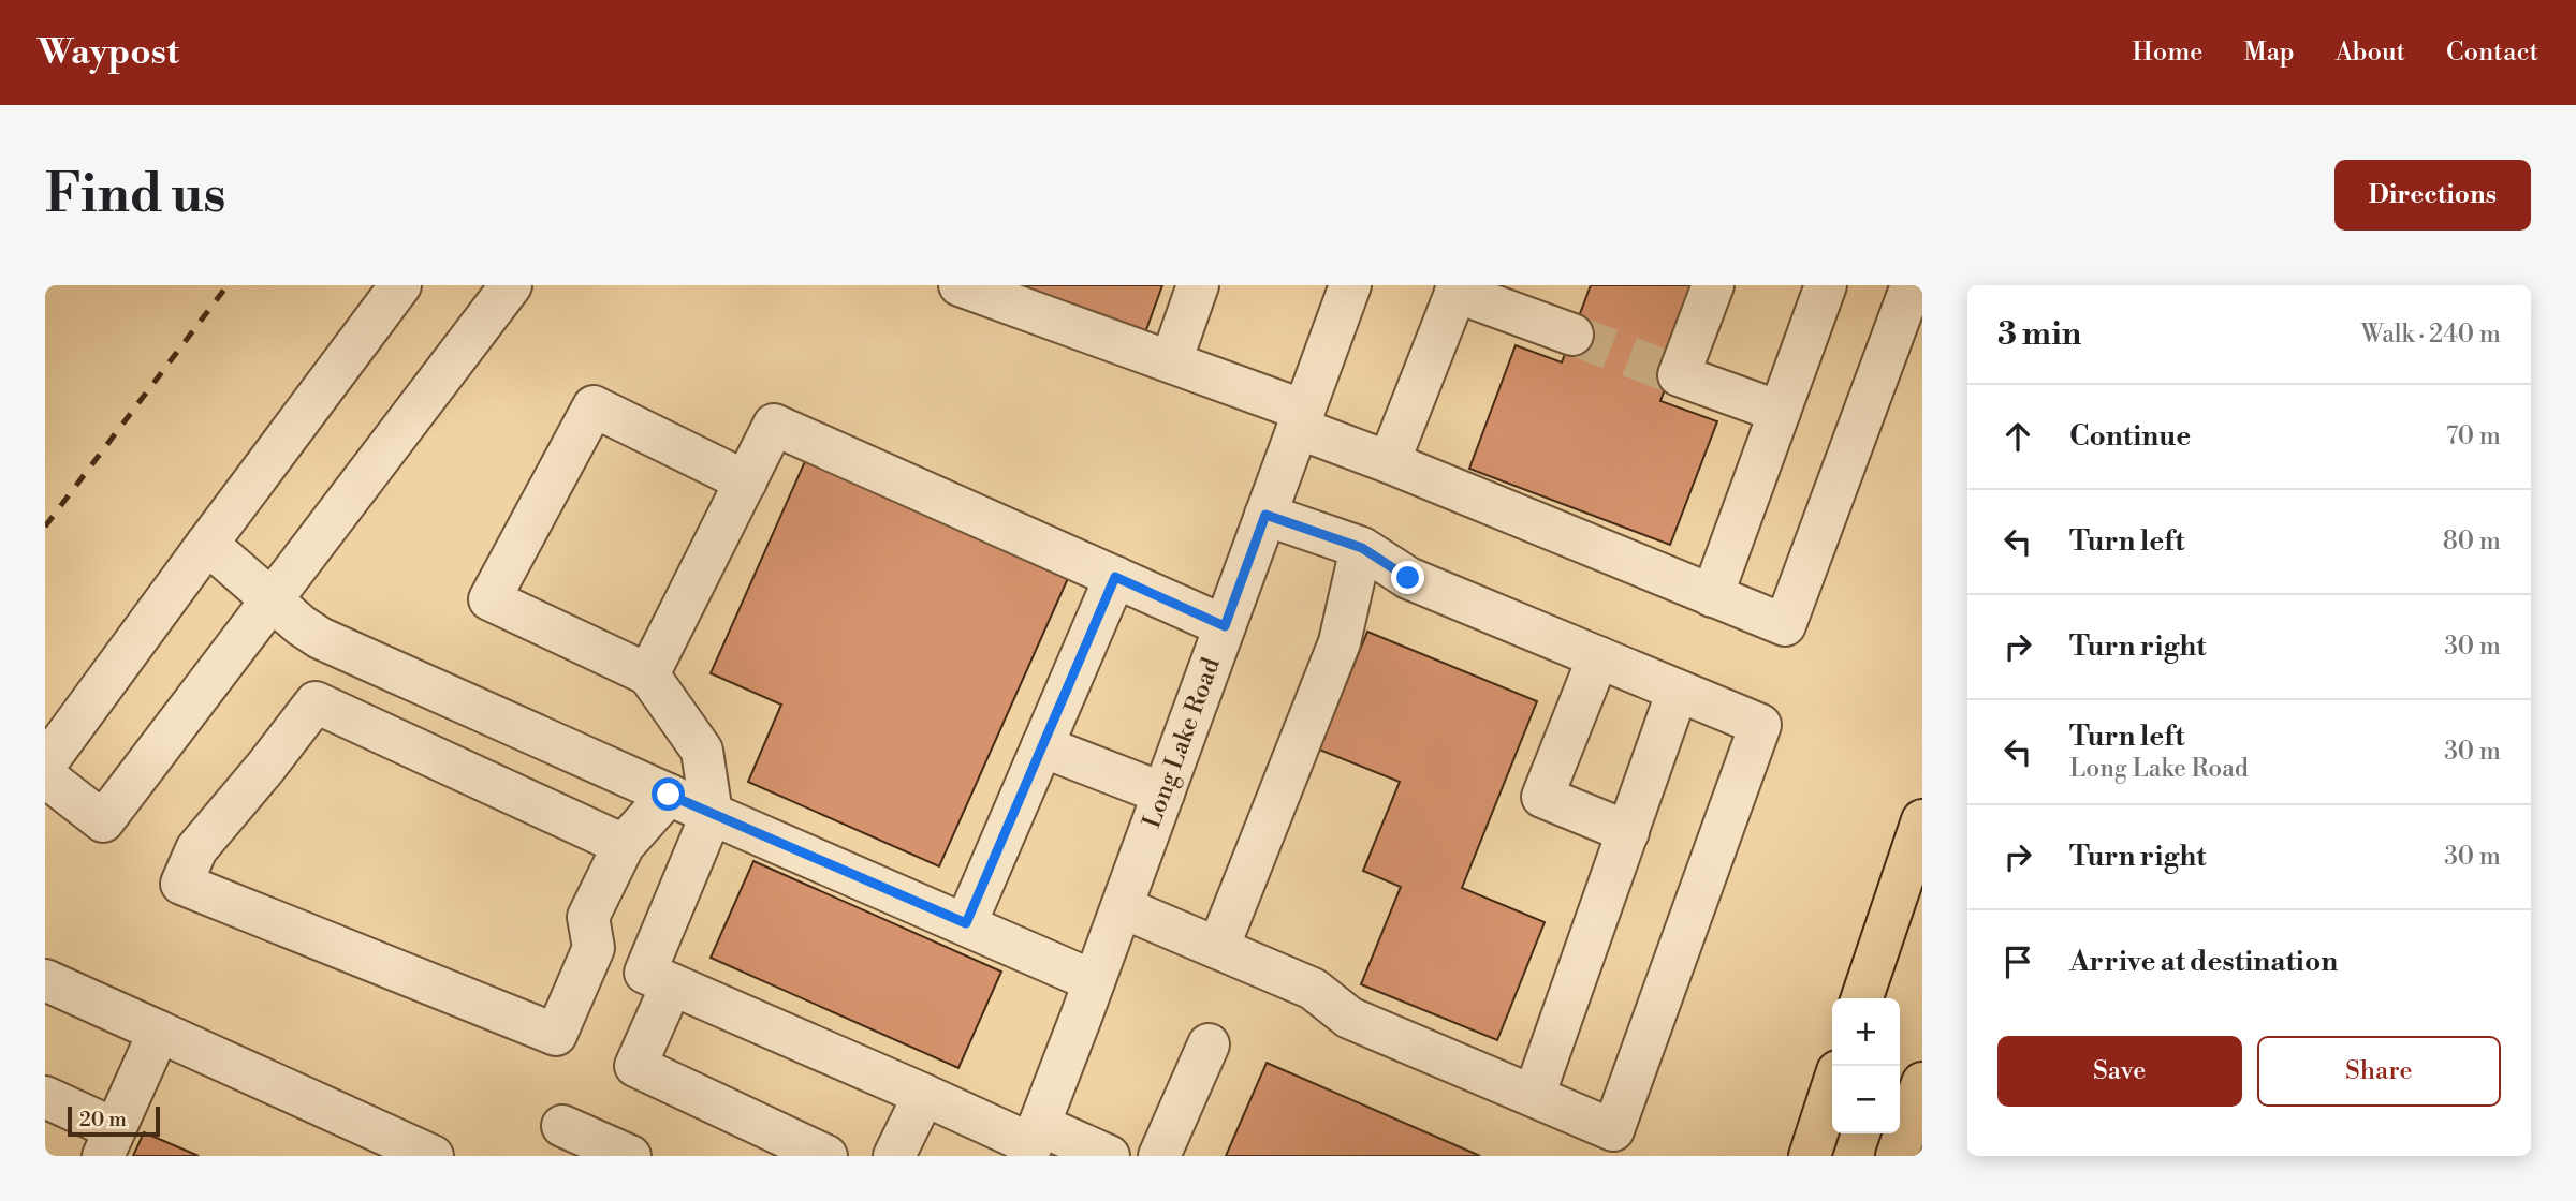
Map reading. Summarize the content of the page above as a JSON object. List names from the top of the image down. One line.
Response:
{"streets":{"street":["Long Lake Road"]},"scale_bar":"20 m","page":{"header":"Waypost","nav":["Home","Map","About","Contact"],"buttons":["Directions",["Save","Share"]],"title":"Find us","heading":["3 min","Walk · 240 m"],"list":[["Continue","70 m"],["Turn left","80 m"],["Turn right","30 m"],["Turn left","Long Lake Road","30 m"],["Turn right","30 m"],"Arrive at destination"],"map_buttons":["+","−"],"scale":"20 m"}}
